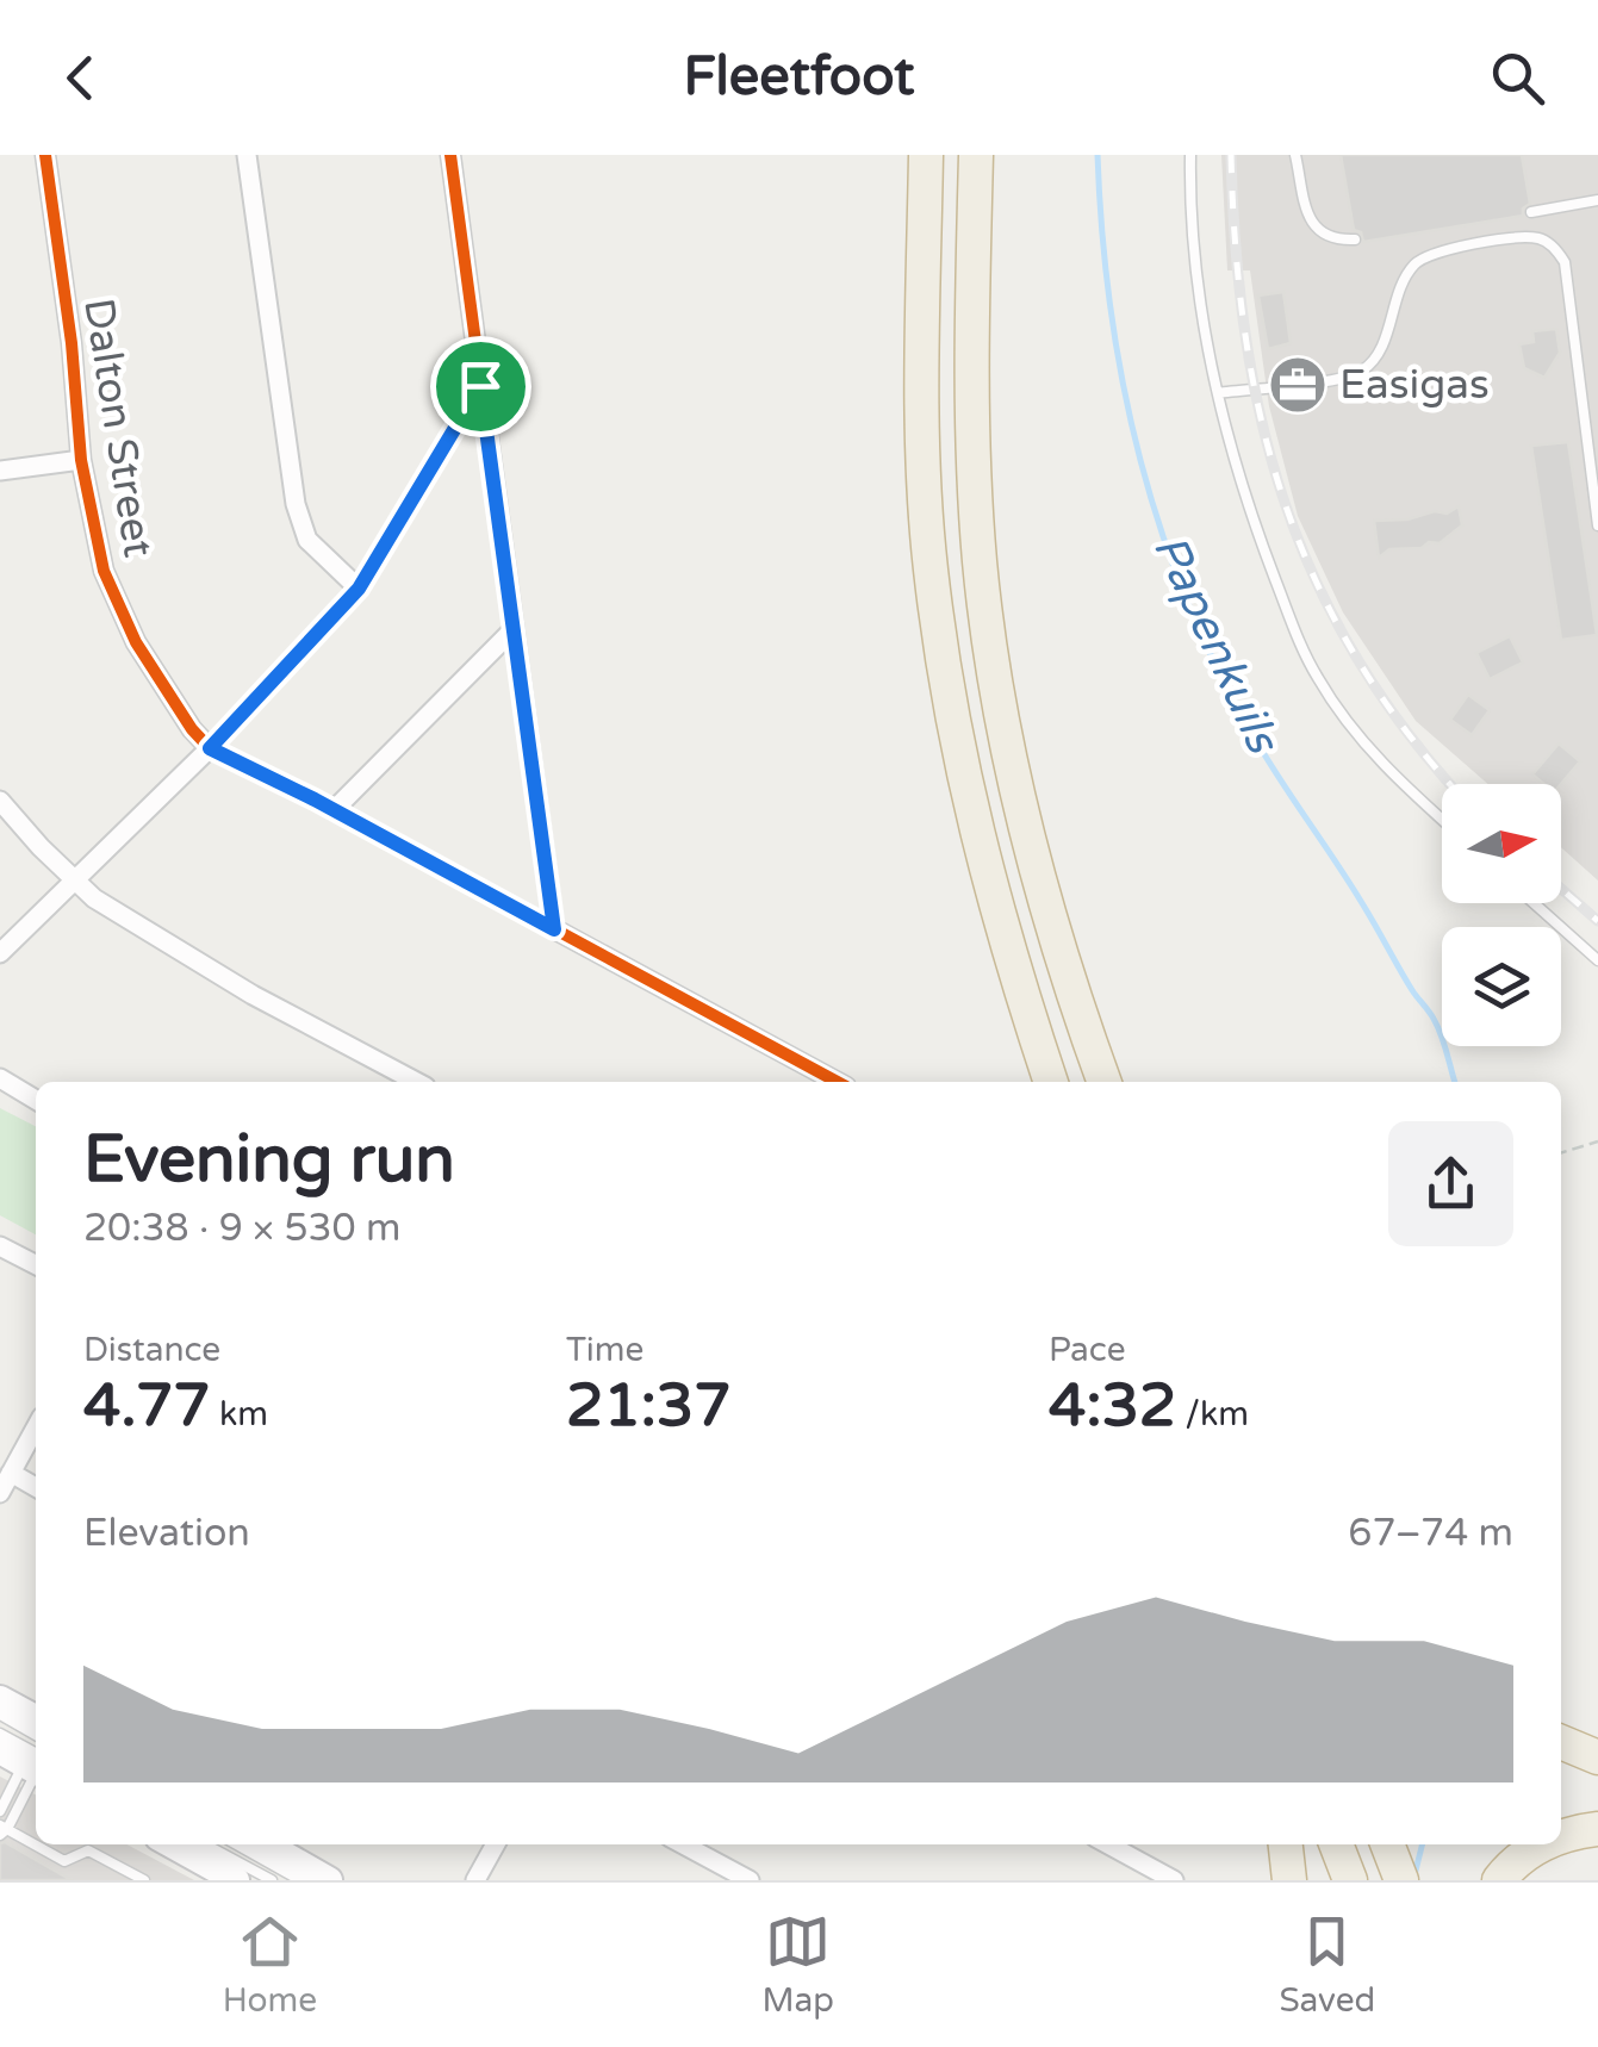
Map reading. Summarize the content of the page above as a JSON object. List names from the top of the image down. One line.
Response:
{"streets":{"street":["Dalton Street"]},"water":["Papenkuils"],"places":{"office":["Easigas"]},"north":"right","page":{"header":"Fleetfoot","heading":["Evening run","20:38 · 9 × 530 m"],"stats":[["Distance","4.77 km"],["Time","21:37"],["Pace","4:32 /km"]],"chart":["Elevation","67–74 m"],"tabs":["Home","Map","Saved"]}}
